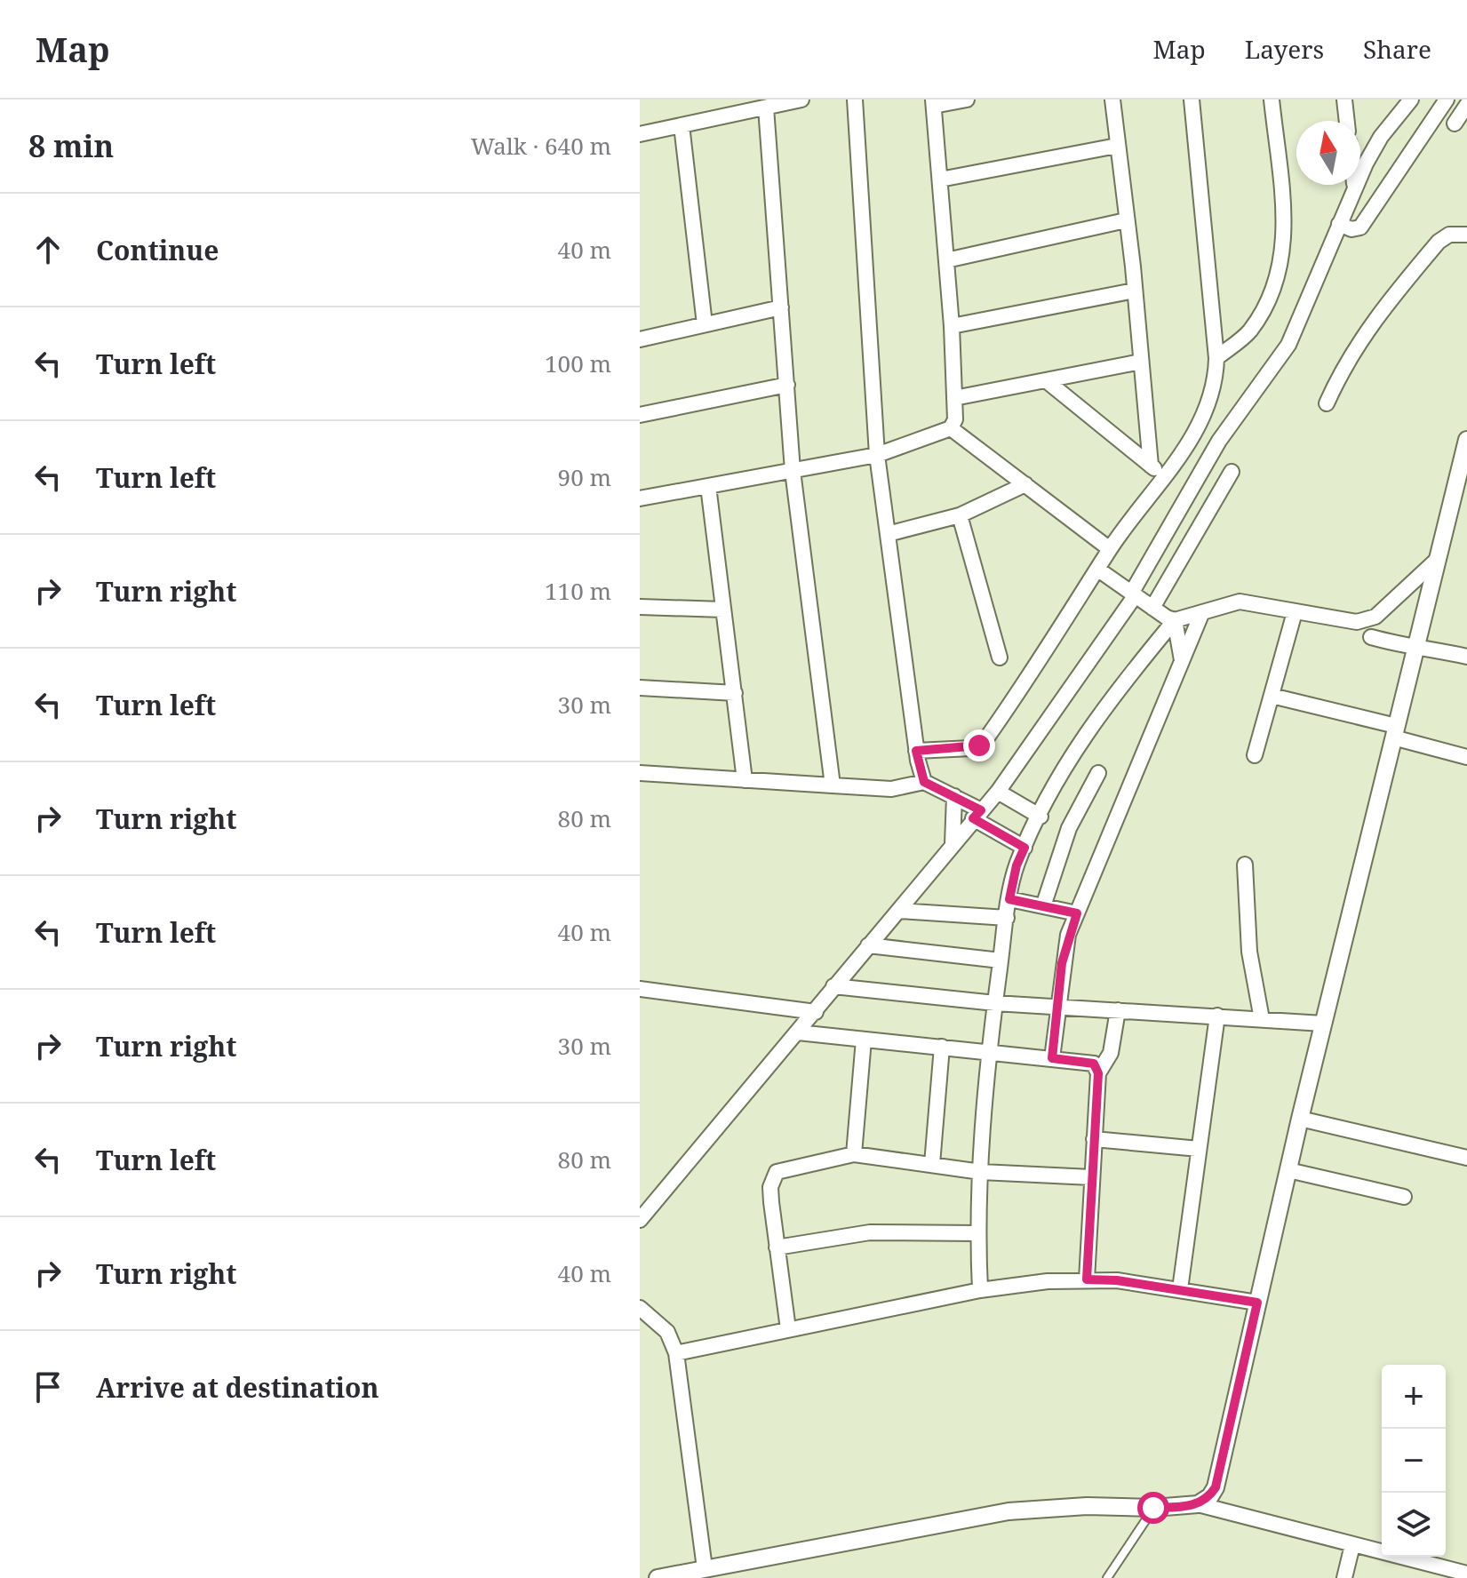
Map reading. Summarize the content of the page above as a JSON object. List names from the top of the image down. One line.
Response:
{"north":"top","page":{"header":"Map","nav":["Map","Layers","Share"],"heading":["8 min","Walk · 640 m"],"list":[["Continue","40 m"],["Turn left","100 m"],["Turn left","90 m"],["Turn right","110 m"],["Turn left","30 m"],["Turn right","80 m"],["Turn left","40 m"],["Turn right","30 m"],["Turn left","80 m"],["Turn right","40 m"],"Arrive at destination"],"map_buttons":["+","−"]}}
